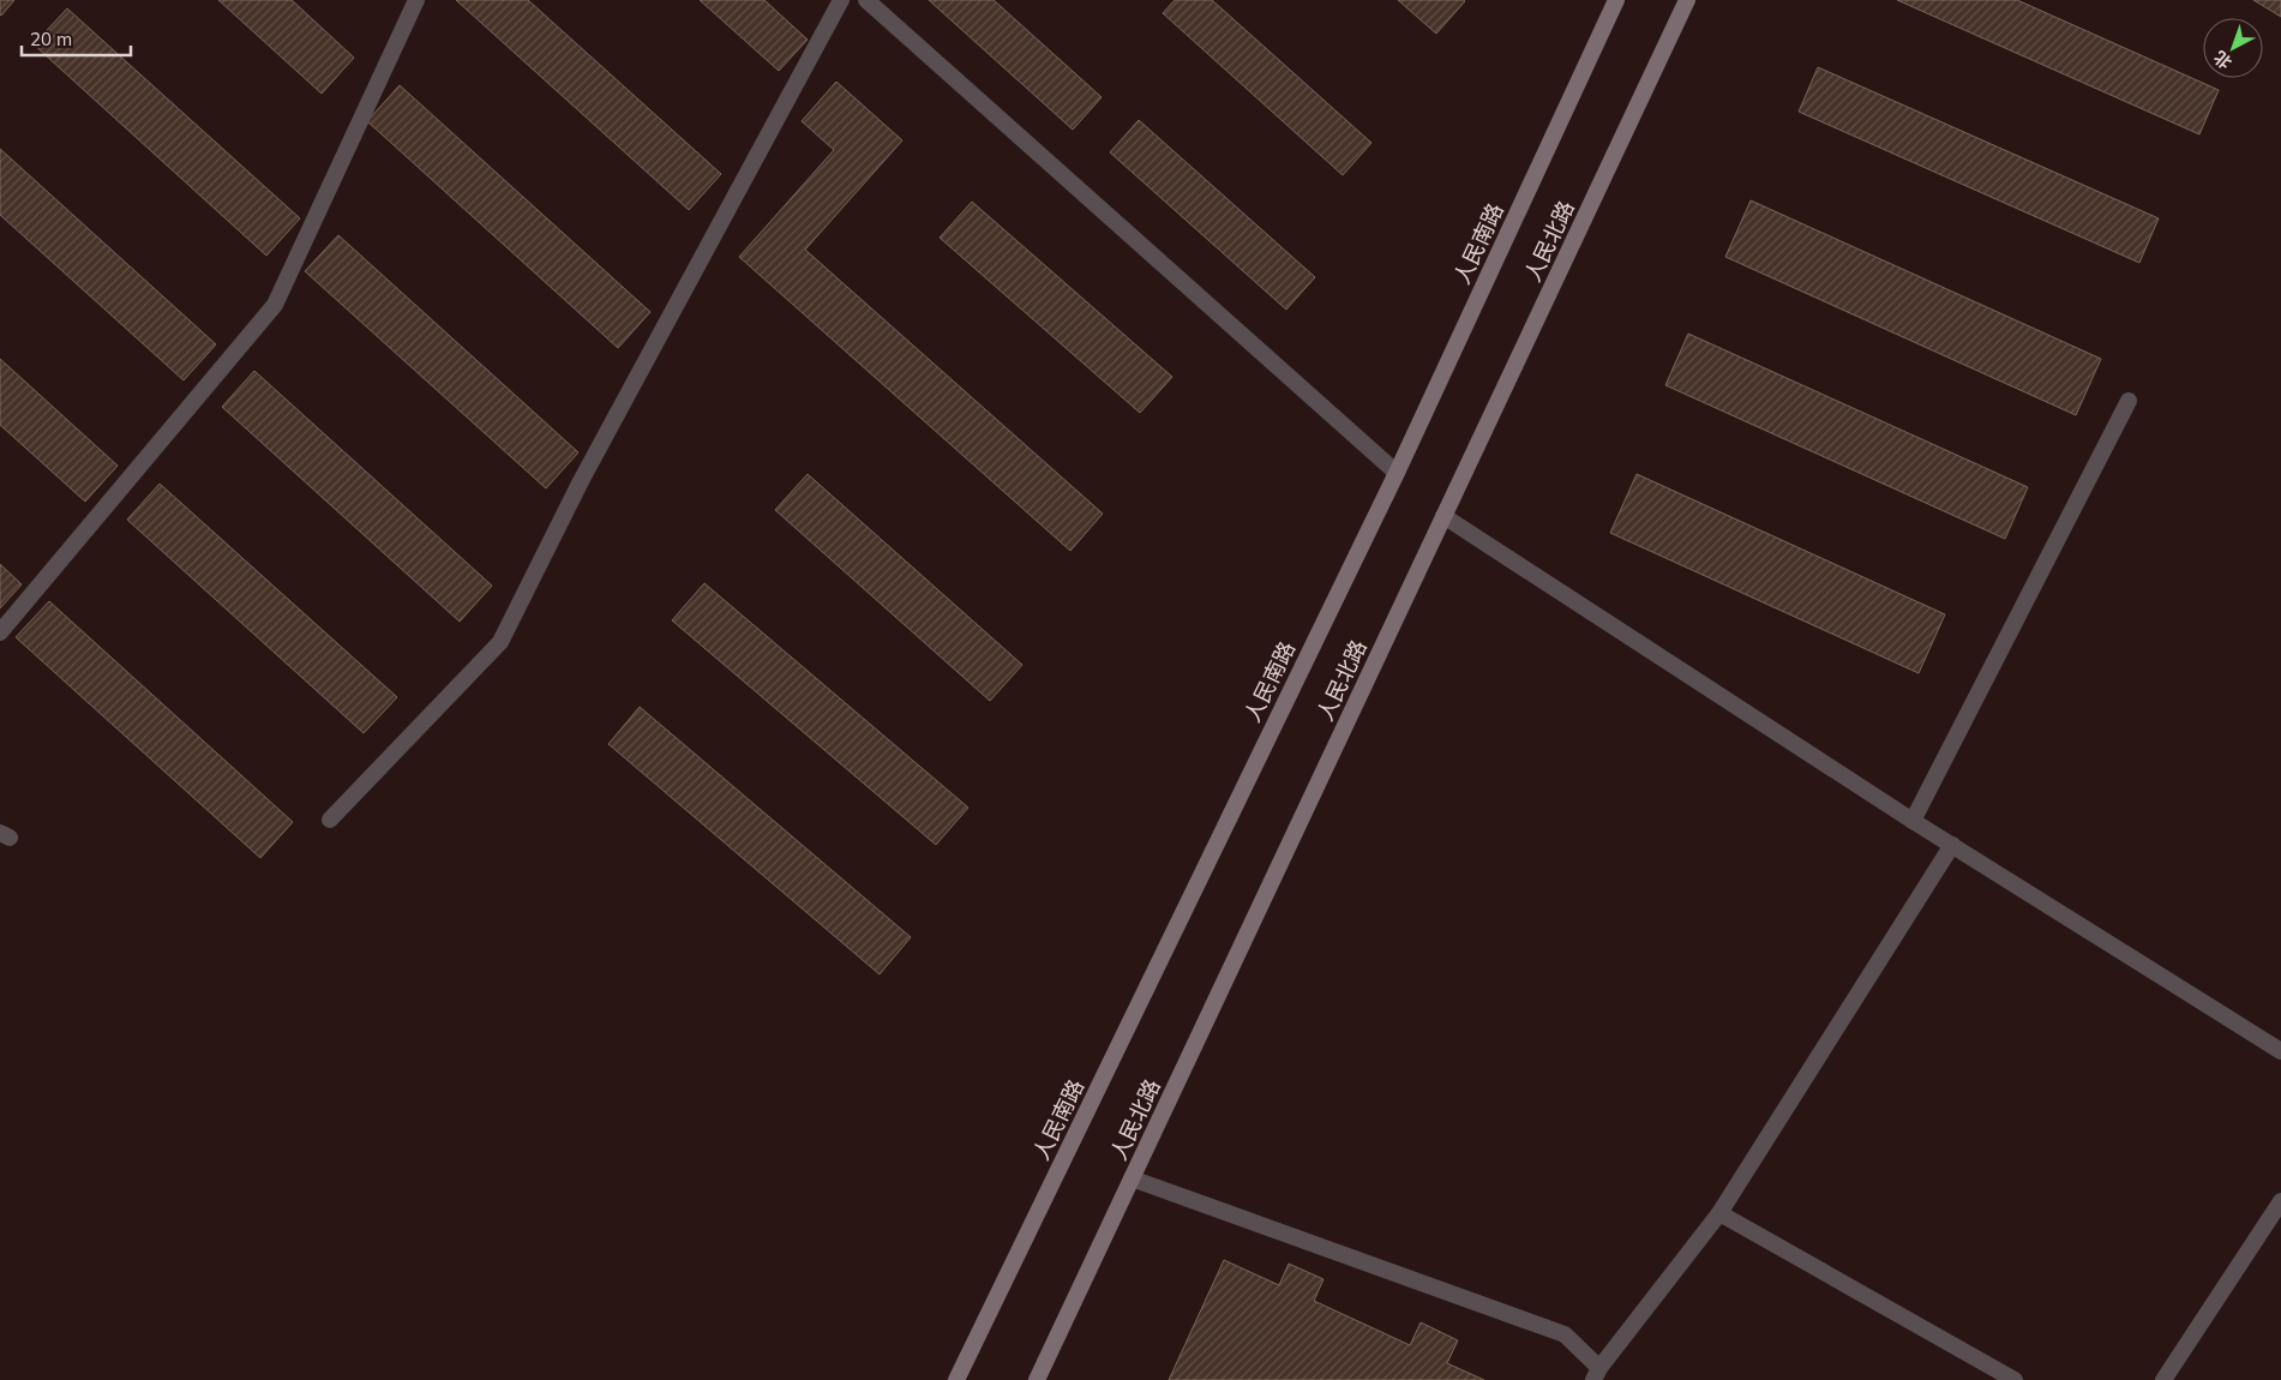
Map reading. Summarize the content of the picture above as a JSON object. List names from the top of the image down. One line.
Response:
{"streets":{"main road":["人民北路","人民南路"]},"scale_bar":"20 m","north":"bottom left"}
